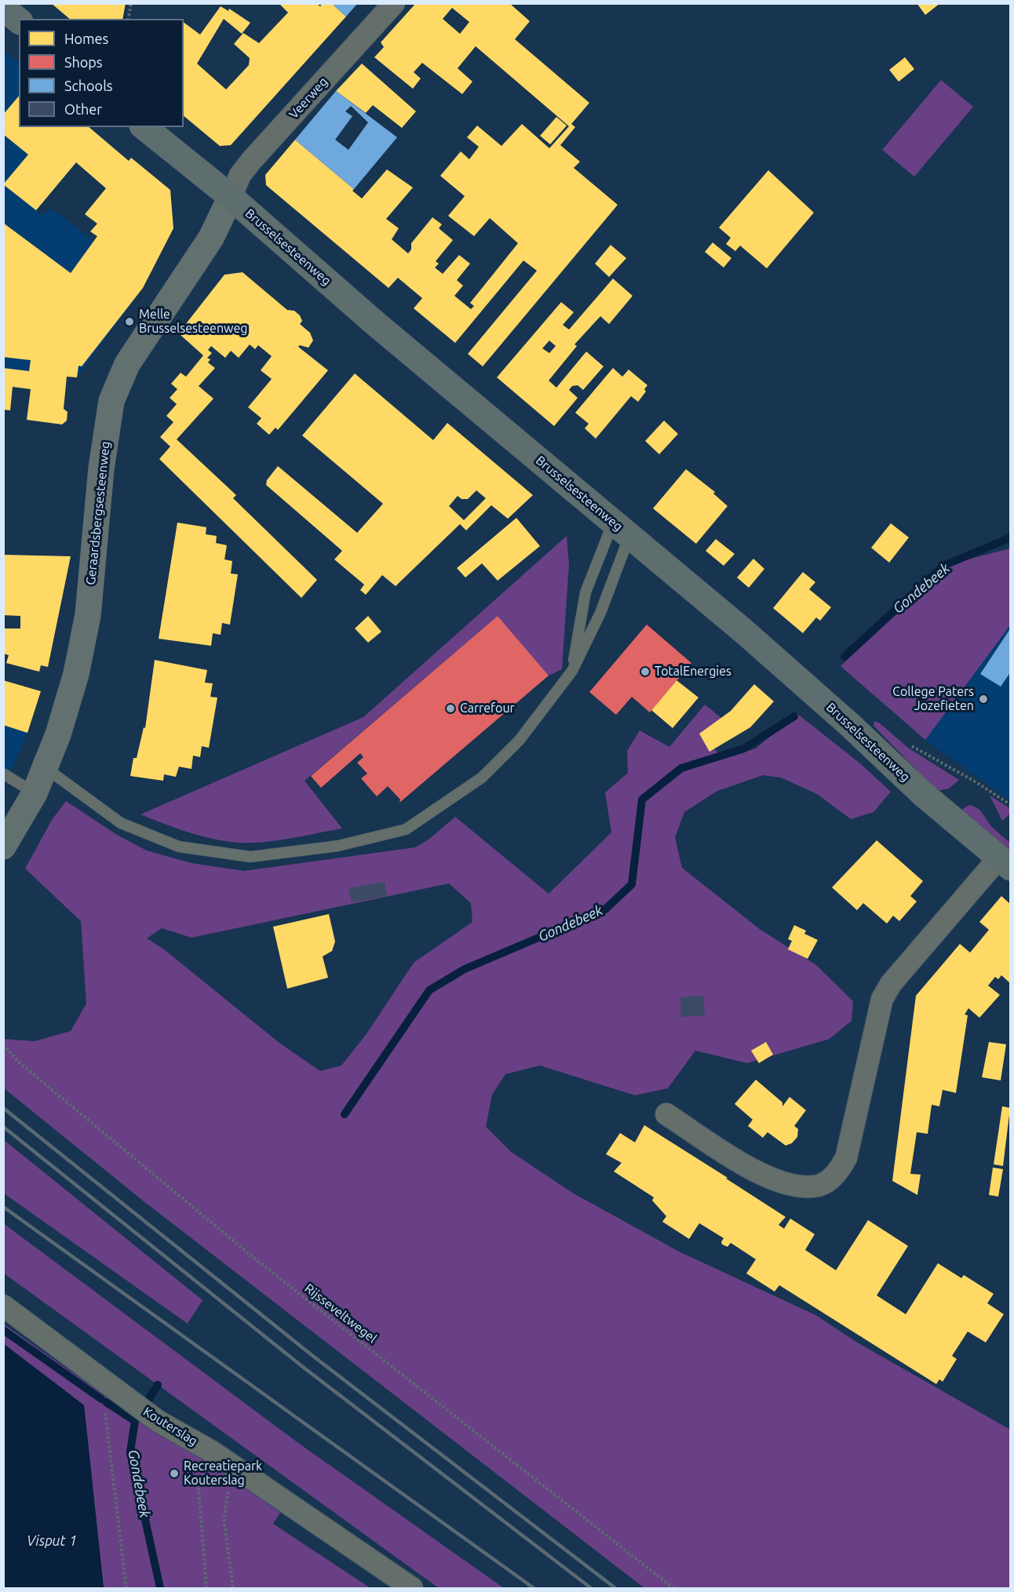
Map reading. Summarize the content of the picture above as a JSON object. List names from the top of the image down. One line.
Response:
{"streets":{"main road":["Brusselsesteenweg","Geraardsbergsesteenweg"],"street":["Veerweg","Kouterslag"],"path":["Rijsseveltwegel"]},"crossings":[["Veerweg","Brusselsesteenweg"],["Veerweg","Geraardsbergsesteenweg"],["Brusselsesteenweg","Geraardsbergsesteenweg"]],"water":["Gondebeek","Visput 1"],"places":["Melle Brusselsesteenweg","TotalEnergies","College Paters Jozefieten","Carrefour","Recreatiepark Kouterslag"],"legend":["Homes","Shops","Schools","Other"]}
